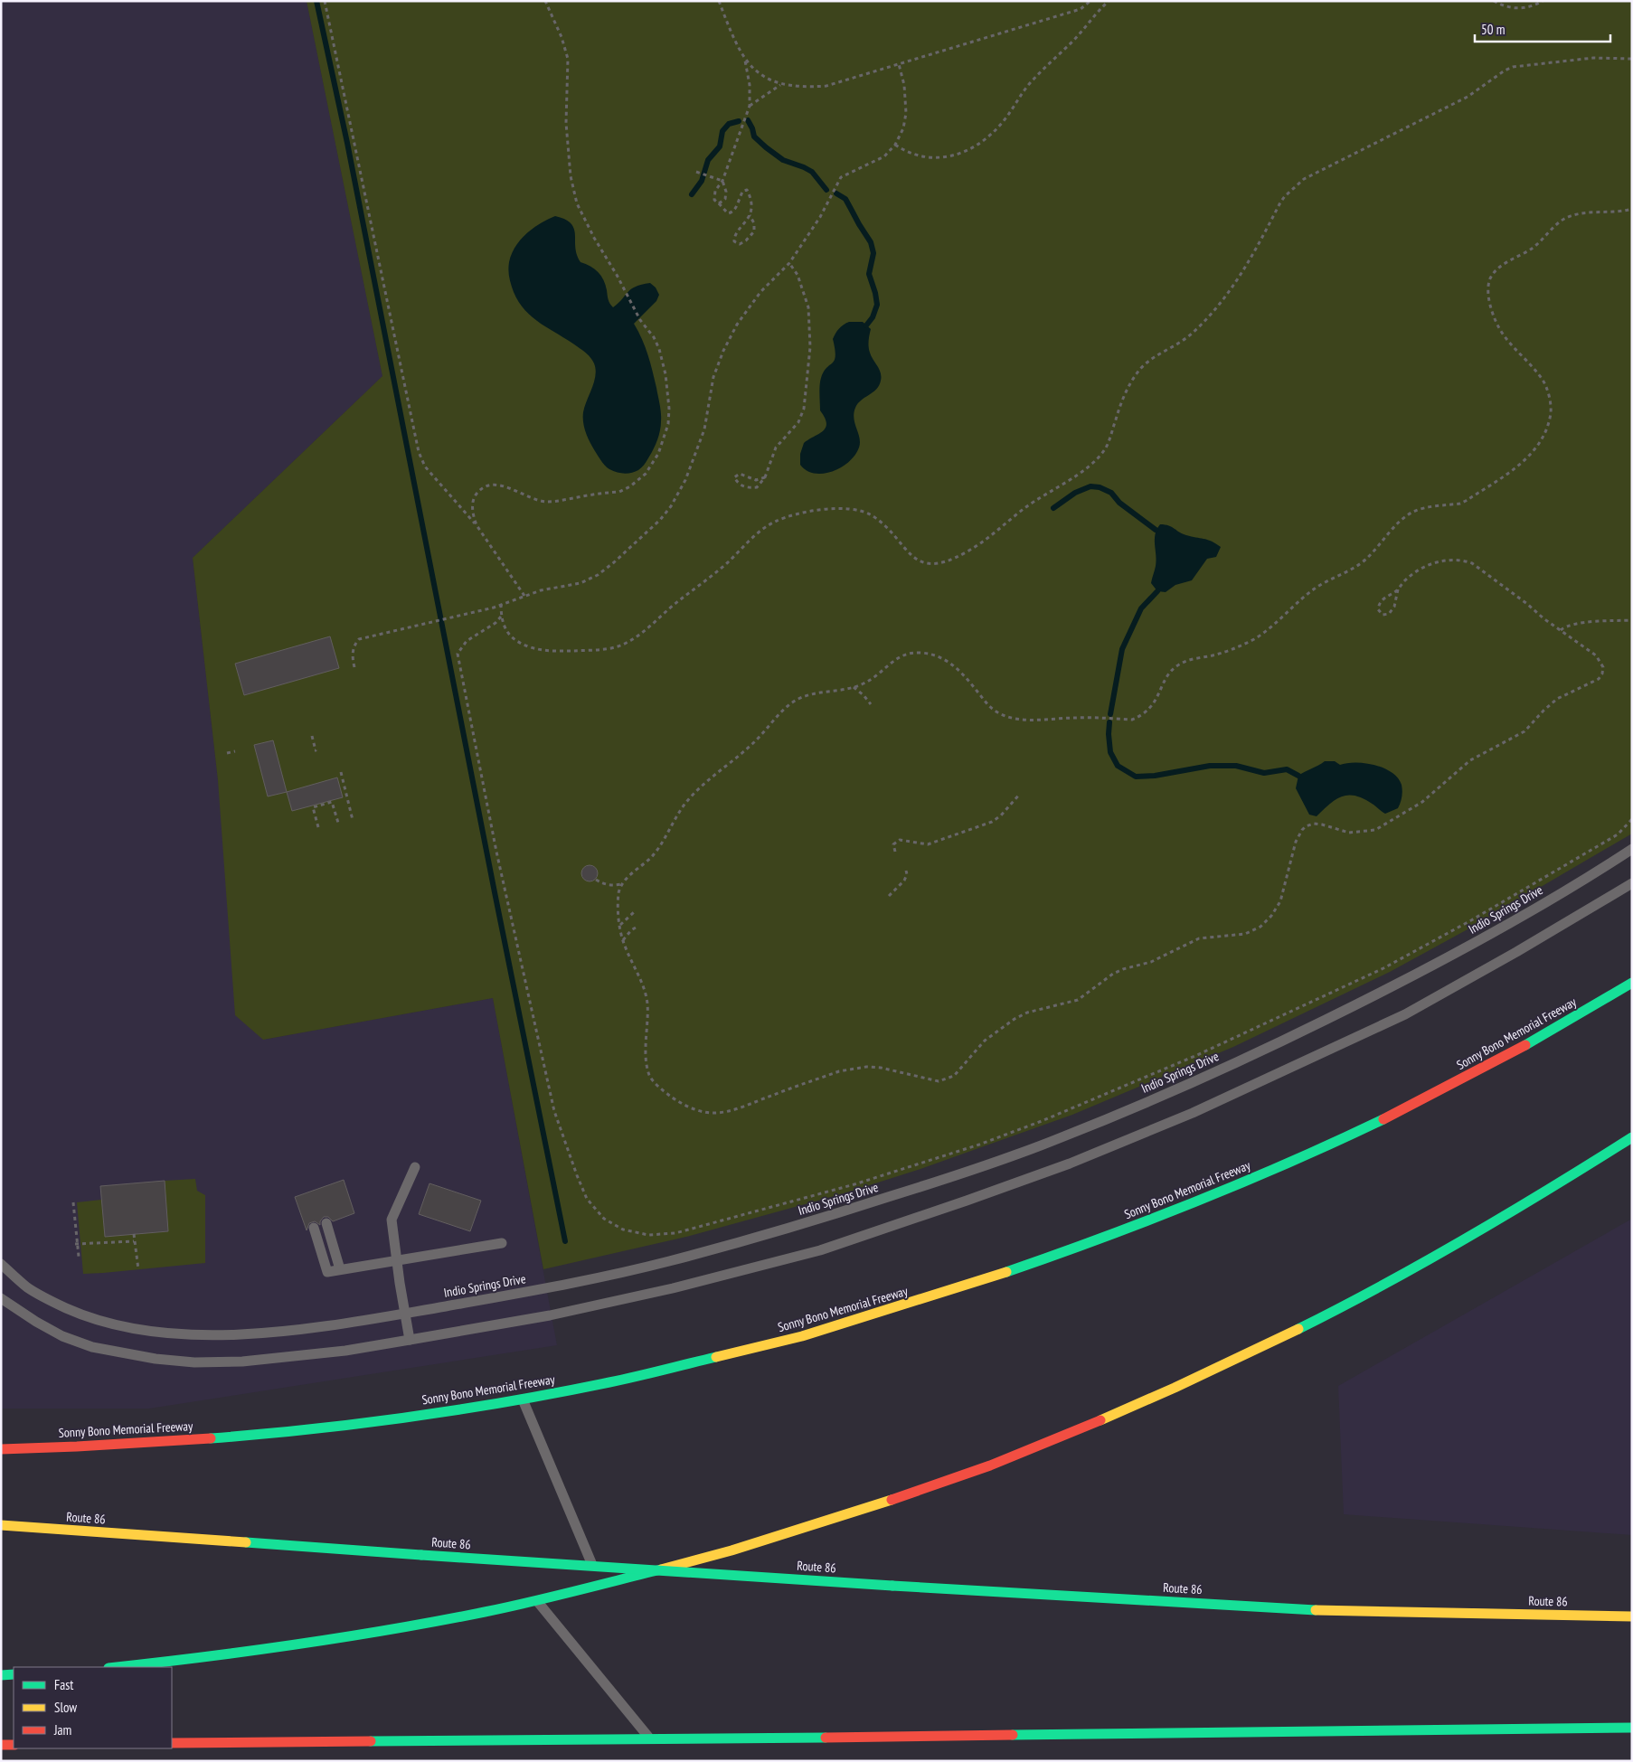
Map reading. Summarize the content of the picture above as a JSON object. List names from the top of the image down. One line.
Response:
{"streets":{"highway":["Sonny Bono Memorial Freeway","Route 86"],"lane":["Indio Springs Drive"]},"legend":["Fast","Slow","Jam"],"scale_bar":"50 m"}
